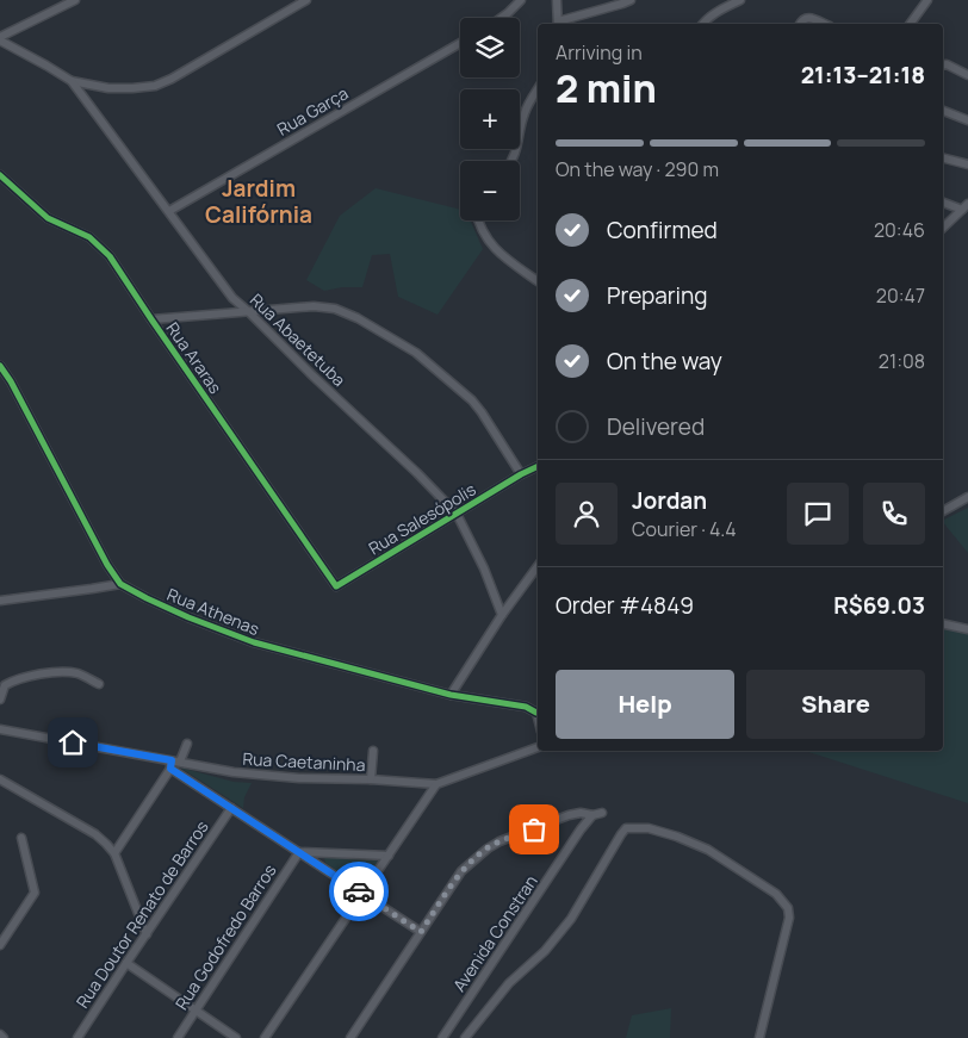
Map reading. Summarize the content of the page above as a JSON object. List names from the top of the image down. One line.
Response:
{"streets":{"street":["Rua Garça","Rua Abaetetuba","Rua Araras","Rua Salesópolis","Rua Athenas","Rua Caetaninha","Rua Doutor Renato de Barros","Avenida Constran","Rua Godofredo Barros"]},"crossings":[["Rua Garça","Rua Abaetetuba"],["Rua Abaetetuba","Rua Salesópolis"],["Rua Araras","Rua Salesópolis"]],"districts":["Jardim Califórnia"],"page":{"map_buttons":["+","−"],"heading":["2 min","Arriving in","21:13–21:18"],"panel":["Jordan","Courier · 4.4","Order #4849","R$69.03"],"bar":"On the way · 290 m","list":[["Confirmed","20:46"],["Preparing","20:47"],["On the way","21:08"],"Delivered"],"buttons":["Help","Share"]}}
